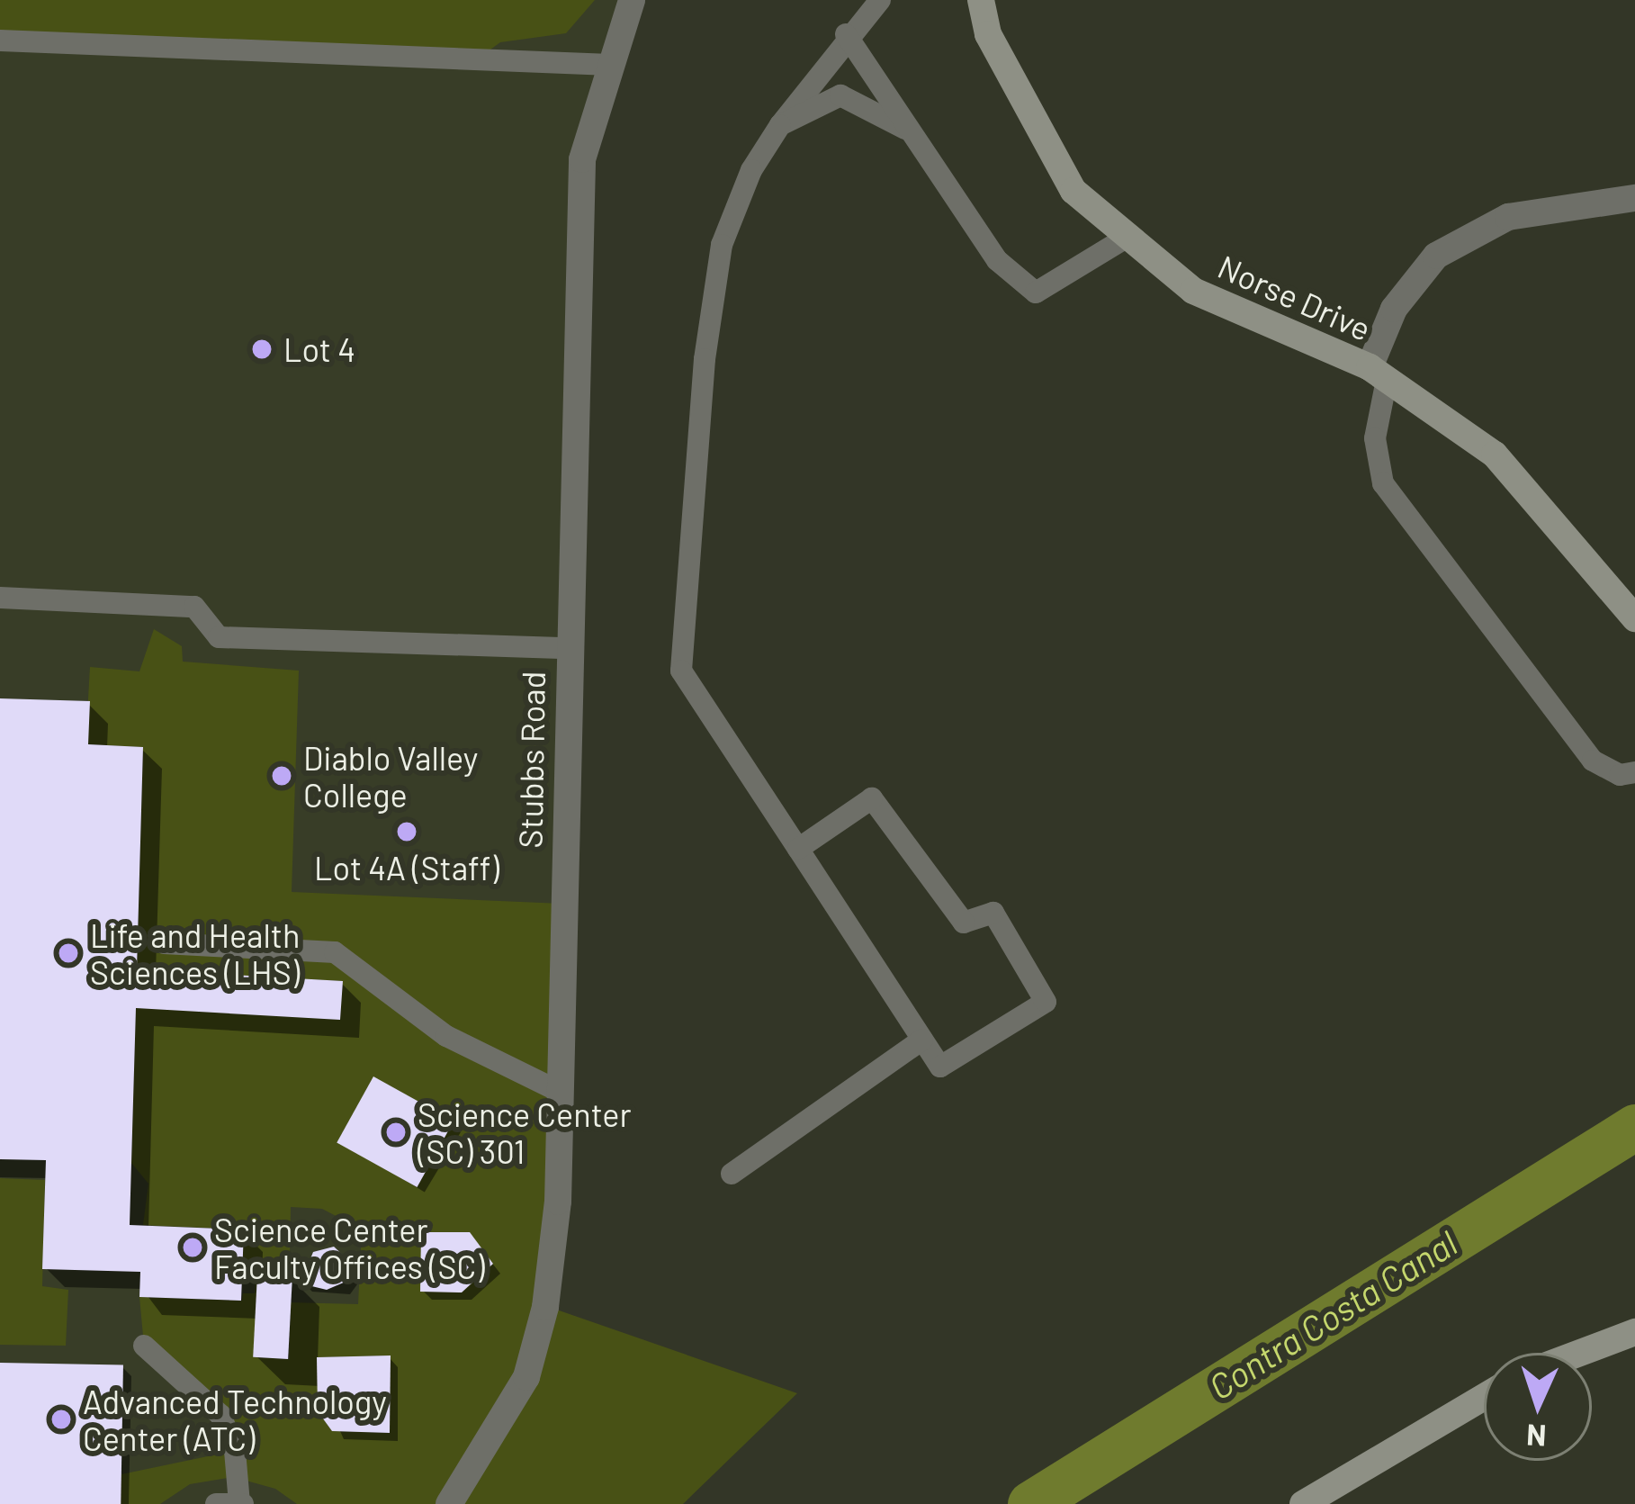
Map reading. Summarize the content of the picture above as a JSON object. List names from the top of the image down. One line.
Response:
{"streets":{"street":["Norse Drive","Stubbs Road"]},"water":["Contra Costa Canal"],"places":["Lot 4","Diablo Valley College","Lot 4A (Staff)","Life and Health Sciences (LHS)","Science Center (SC) 301","Science Center Faculty Offices (SC)","Advanced Technology Center (ATC)"],"north":"bottom"}
